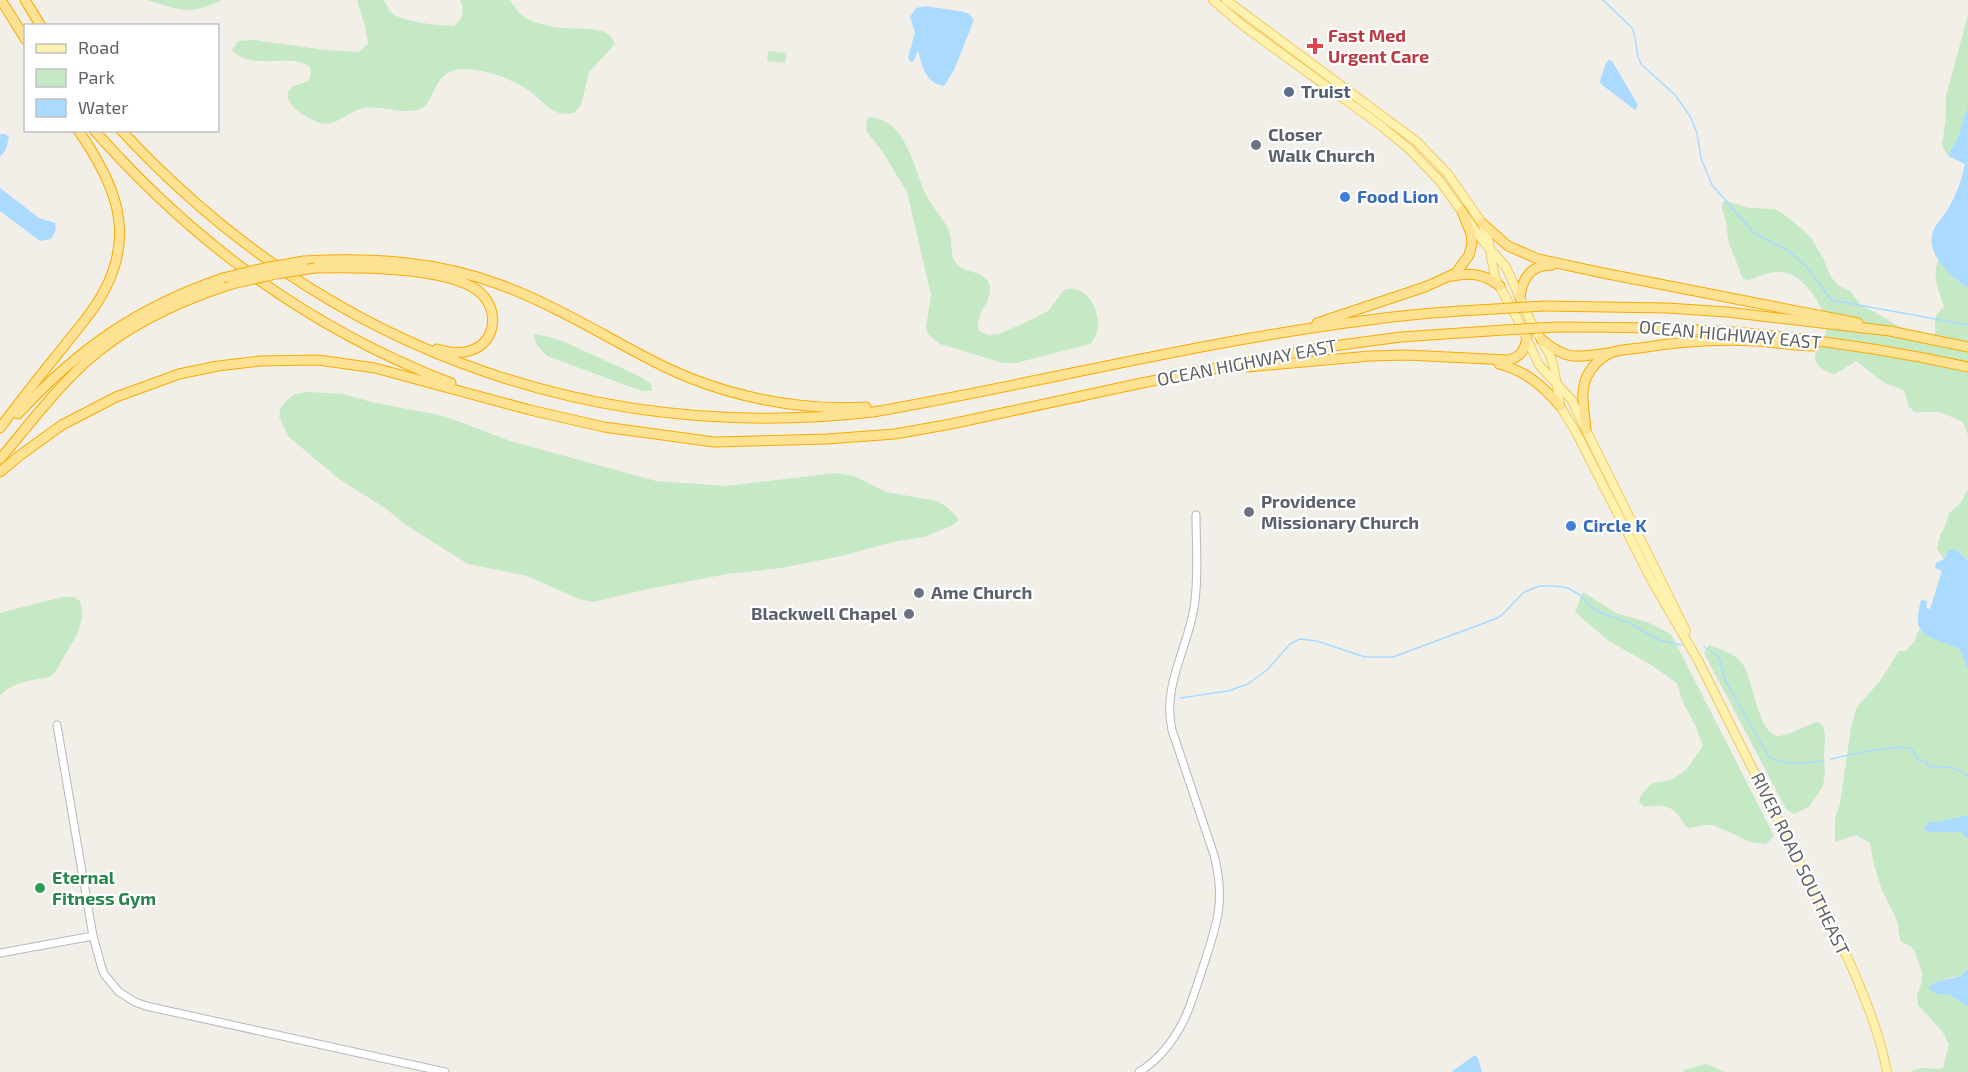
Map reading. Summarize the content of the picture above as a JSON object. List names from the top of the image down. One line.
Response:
{"streets":{"highway":["OCEAN HIGHWAY EAST"],"main road":["RIVER ROAD SOUTHEAST"]},"places":{"health":["Fast Med Urgent Care"],"other":["Truist","Closer Walk Church","Food Lion","Providence Missionary Church","Circle K","Ame Church","Blackwell Chapel","Eternal Fitness Gym"]},"legend":["Road","Park","Water"]}
